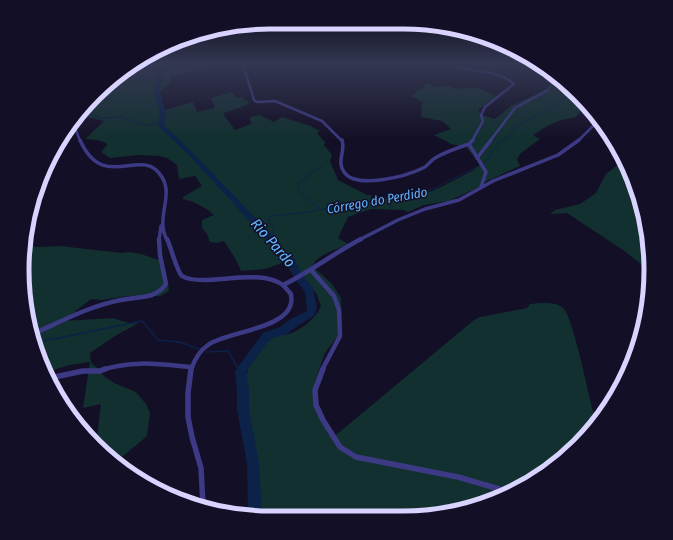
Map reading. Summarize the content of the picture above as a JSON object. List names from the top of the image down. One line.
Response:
{"water":["Córrego do Perdido","Rio Pardo"]}
